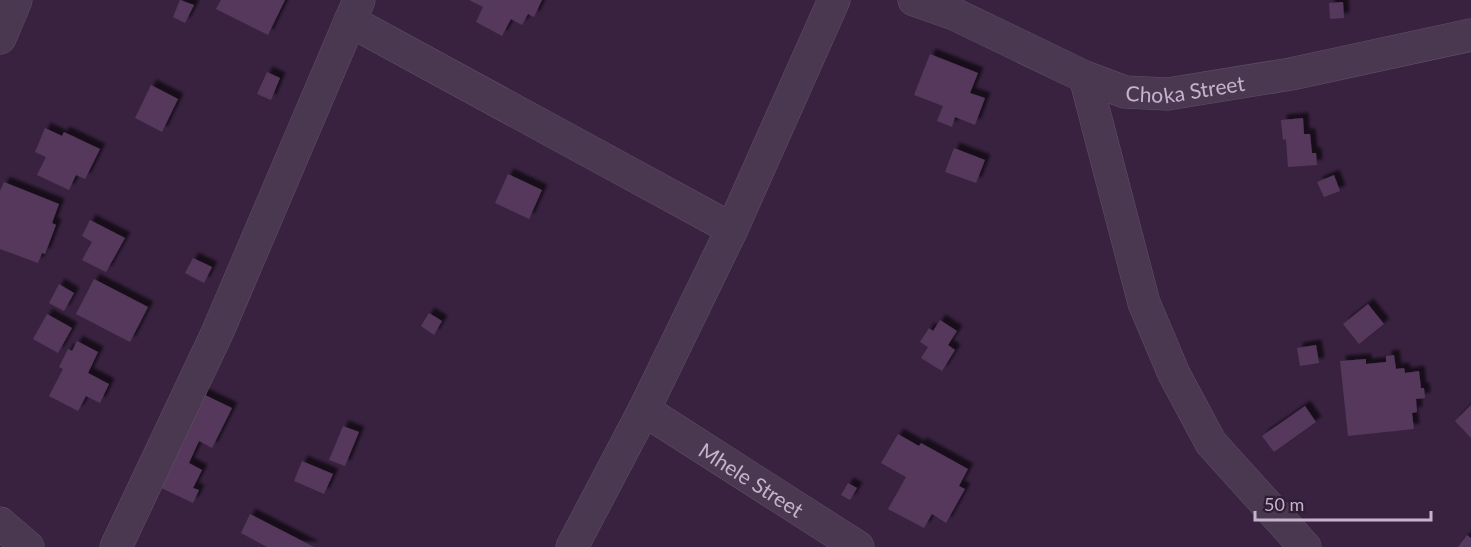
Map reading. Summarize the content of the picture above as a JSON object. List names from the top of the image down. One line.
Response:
{"streets":{"street":["Choka Street","Mhele Street"]},"scale_bar":"50 m"}
